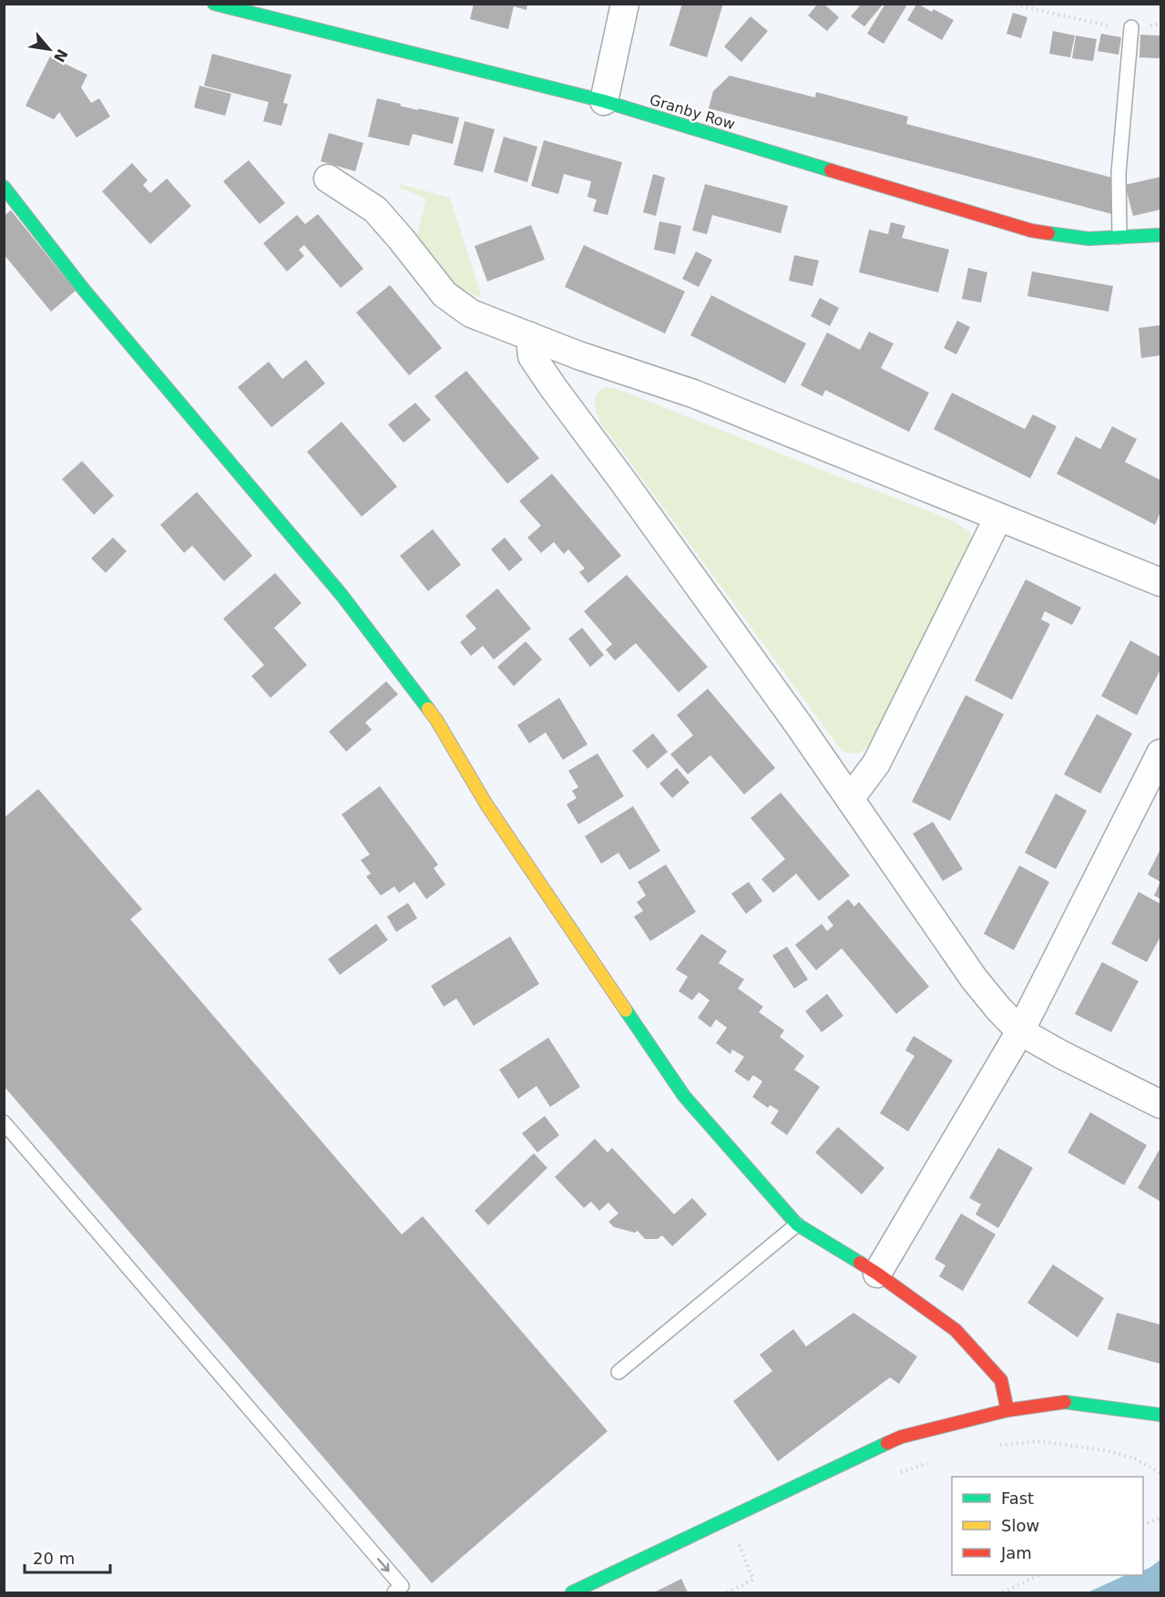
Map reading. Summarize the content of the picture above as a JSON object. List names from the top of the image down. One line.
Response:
{"streets":{"street":["Granby Row"]},"legend":["Fast","Slow","Jam"],"scale_bar":"20 m","north":"bottom right"}
